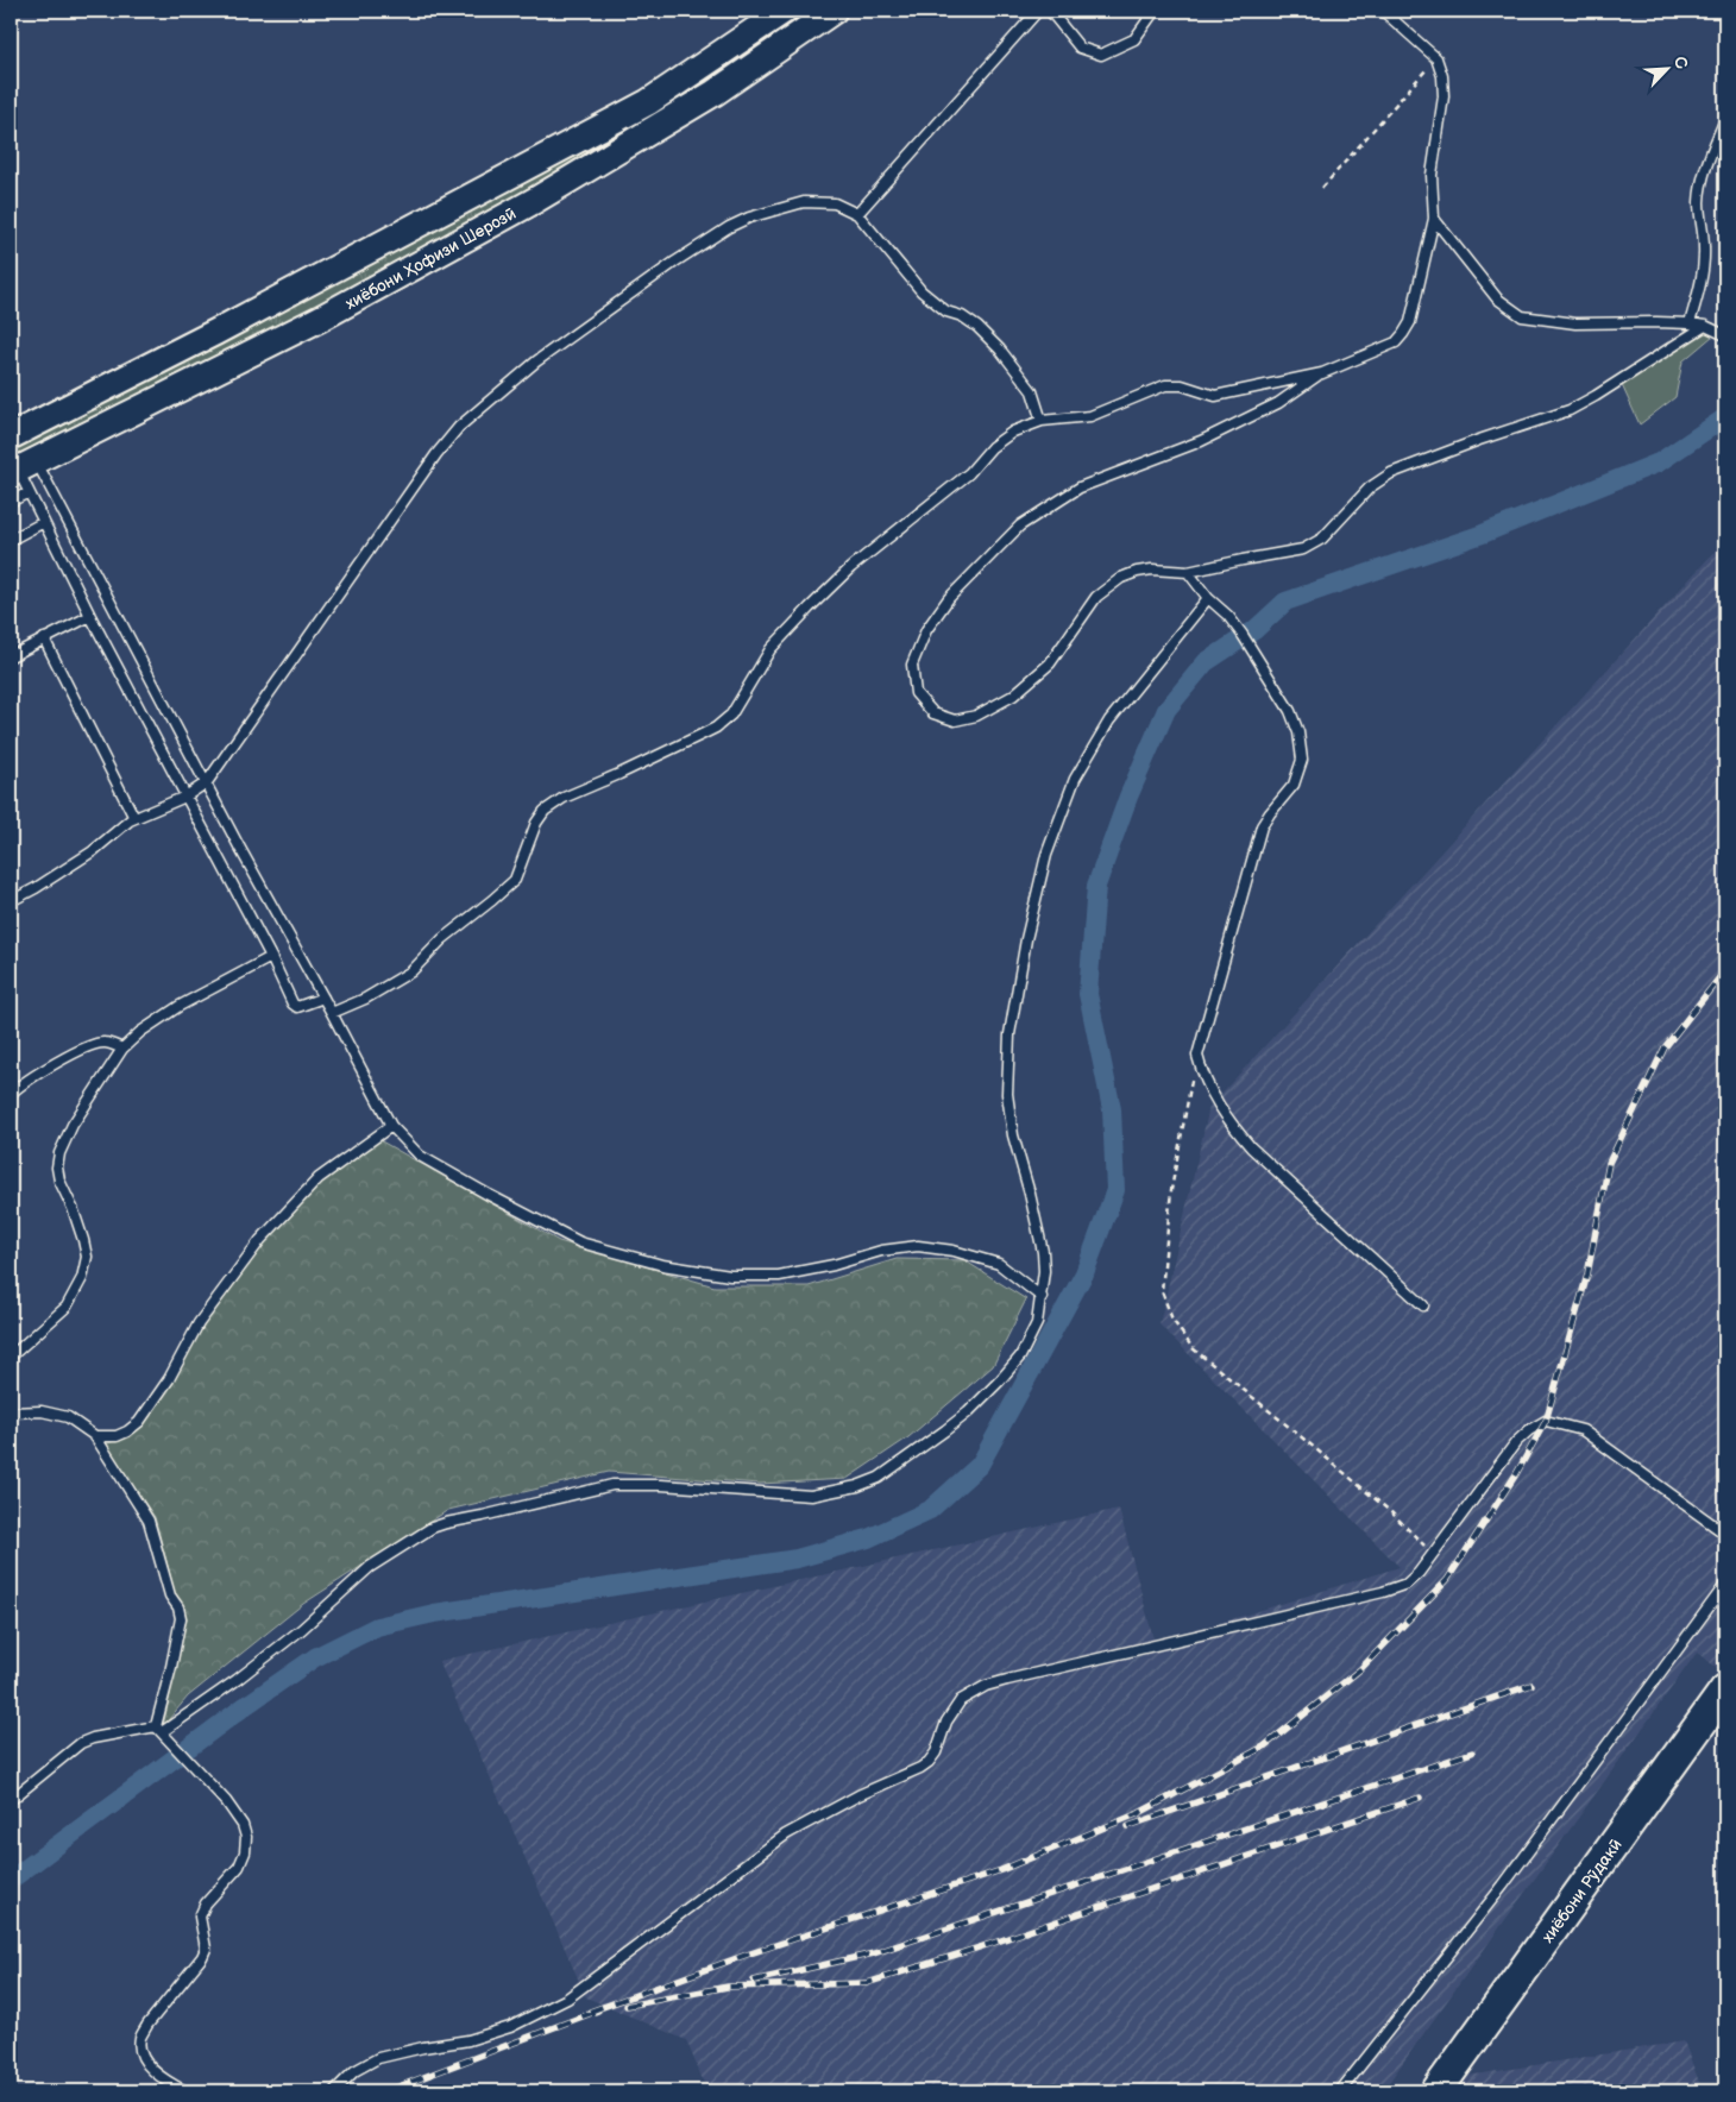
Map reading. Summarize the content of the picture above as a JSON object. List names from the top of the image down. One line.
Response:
{"streets":{"highway":["хиёбони Рӯдакӣ"],"main road":["хиёбони Ҳофизи Шерозӣ"]},"north":"top right"}
